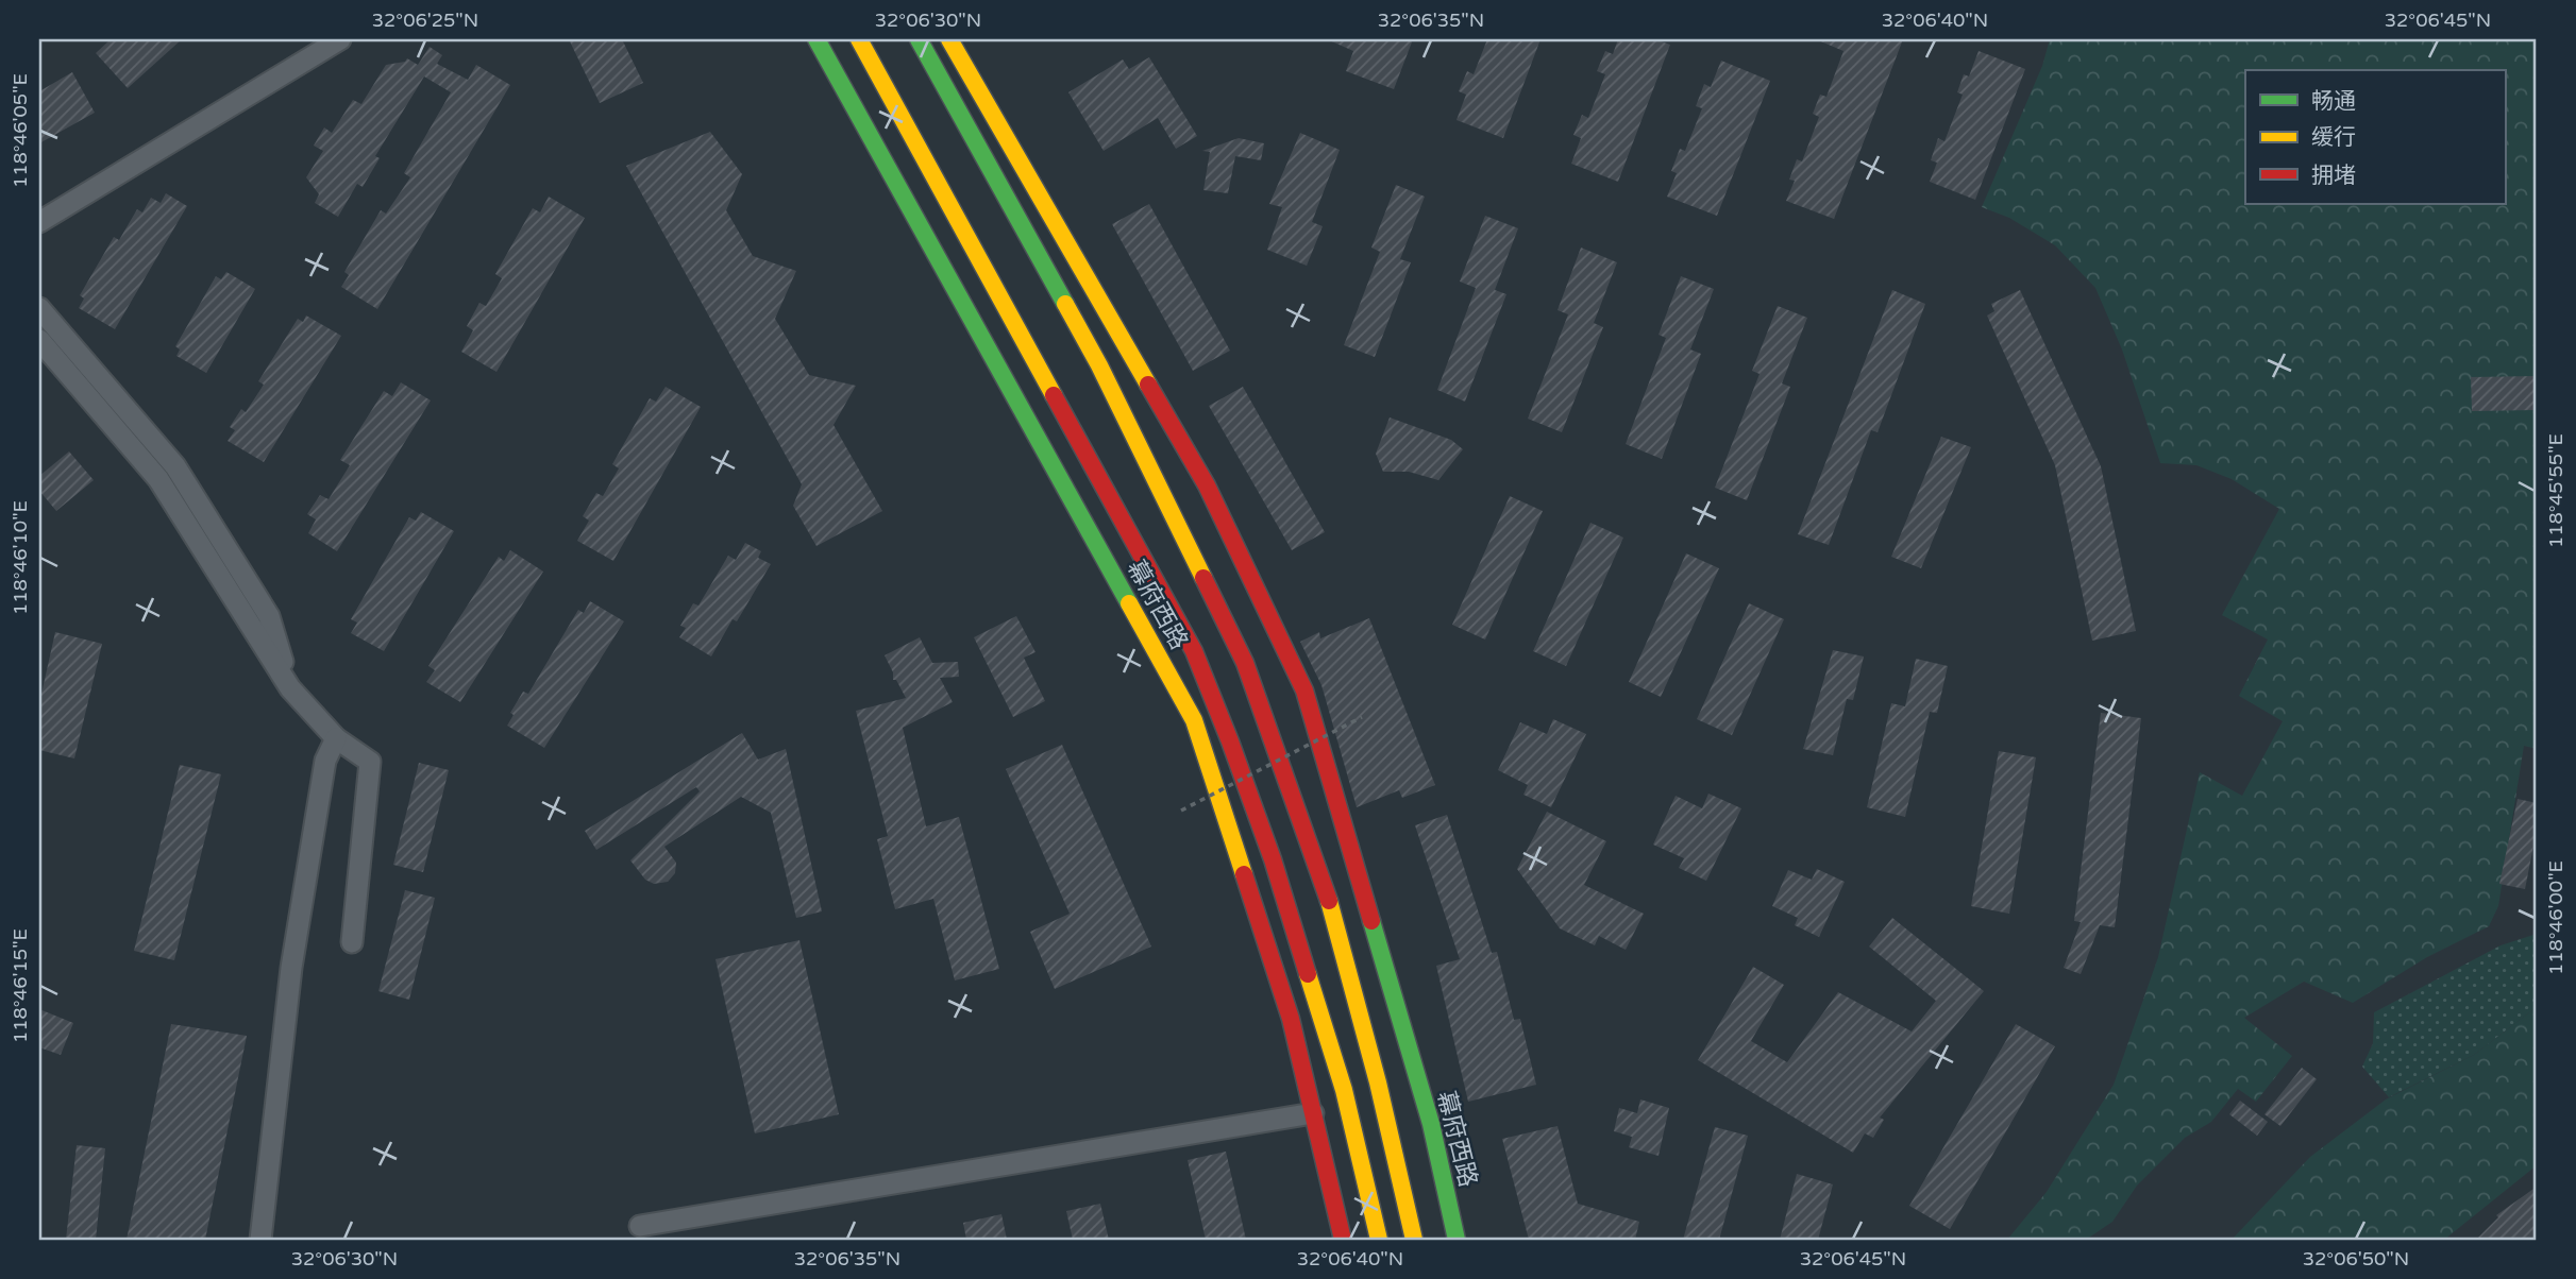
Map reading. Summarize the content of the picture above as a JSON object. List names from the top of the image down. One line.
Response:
{"streets":{"main road":["幕府西路"]},"legend":["畅通","缓行","拥堵"],"coordinates":["32°06'25\"N","32°06'30\"N","32°06'35\"N","32°06'40\"N","32°06'45\"N","118°46'05\"E","118°45'55\"E","118°46'10\"E","118°46'00\"E","118°46'15\"E","32°06'50\"N"]}
